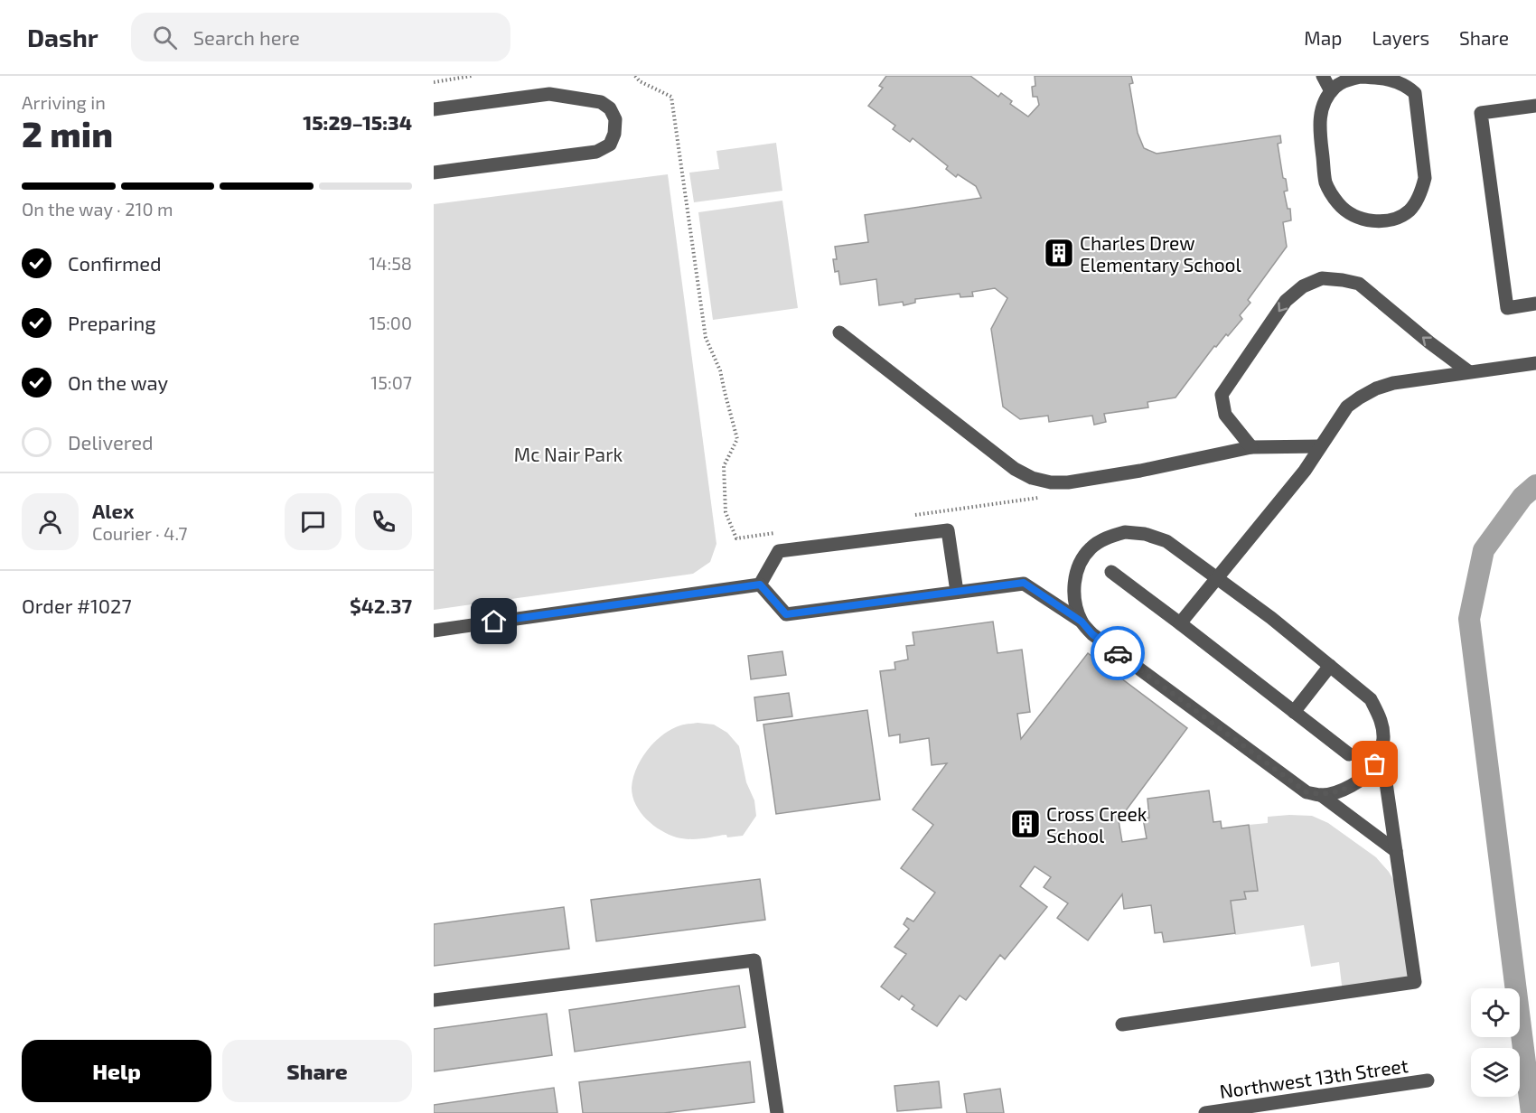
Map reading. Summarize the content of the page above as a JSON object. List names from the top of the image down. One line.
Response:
{"streets":{"street":["Northwest 13th Street"]},"parks":["Mc Nair Park"],"places":{"building":["Charles Drew Elementary School","Cross Creek School"]},"page":{"header":"Dashr","search":"Search here","nav":["Map","Layers","Share"],"heading":["2 min","Arriving in","15:29–15:34"],"panel":["Alex","Courier · 4.7","Order #1027","$42.37"],"bar":"On the way · 210 m","list":[["Confirmed","14:58"],["Preparing","15:00"],["On the way","15:07"],"Delivered"],"buttons":["Help","Share"]}}
